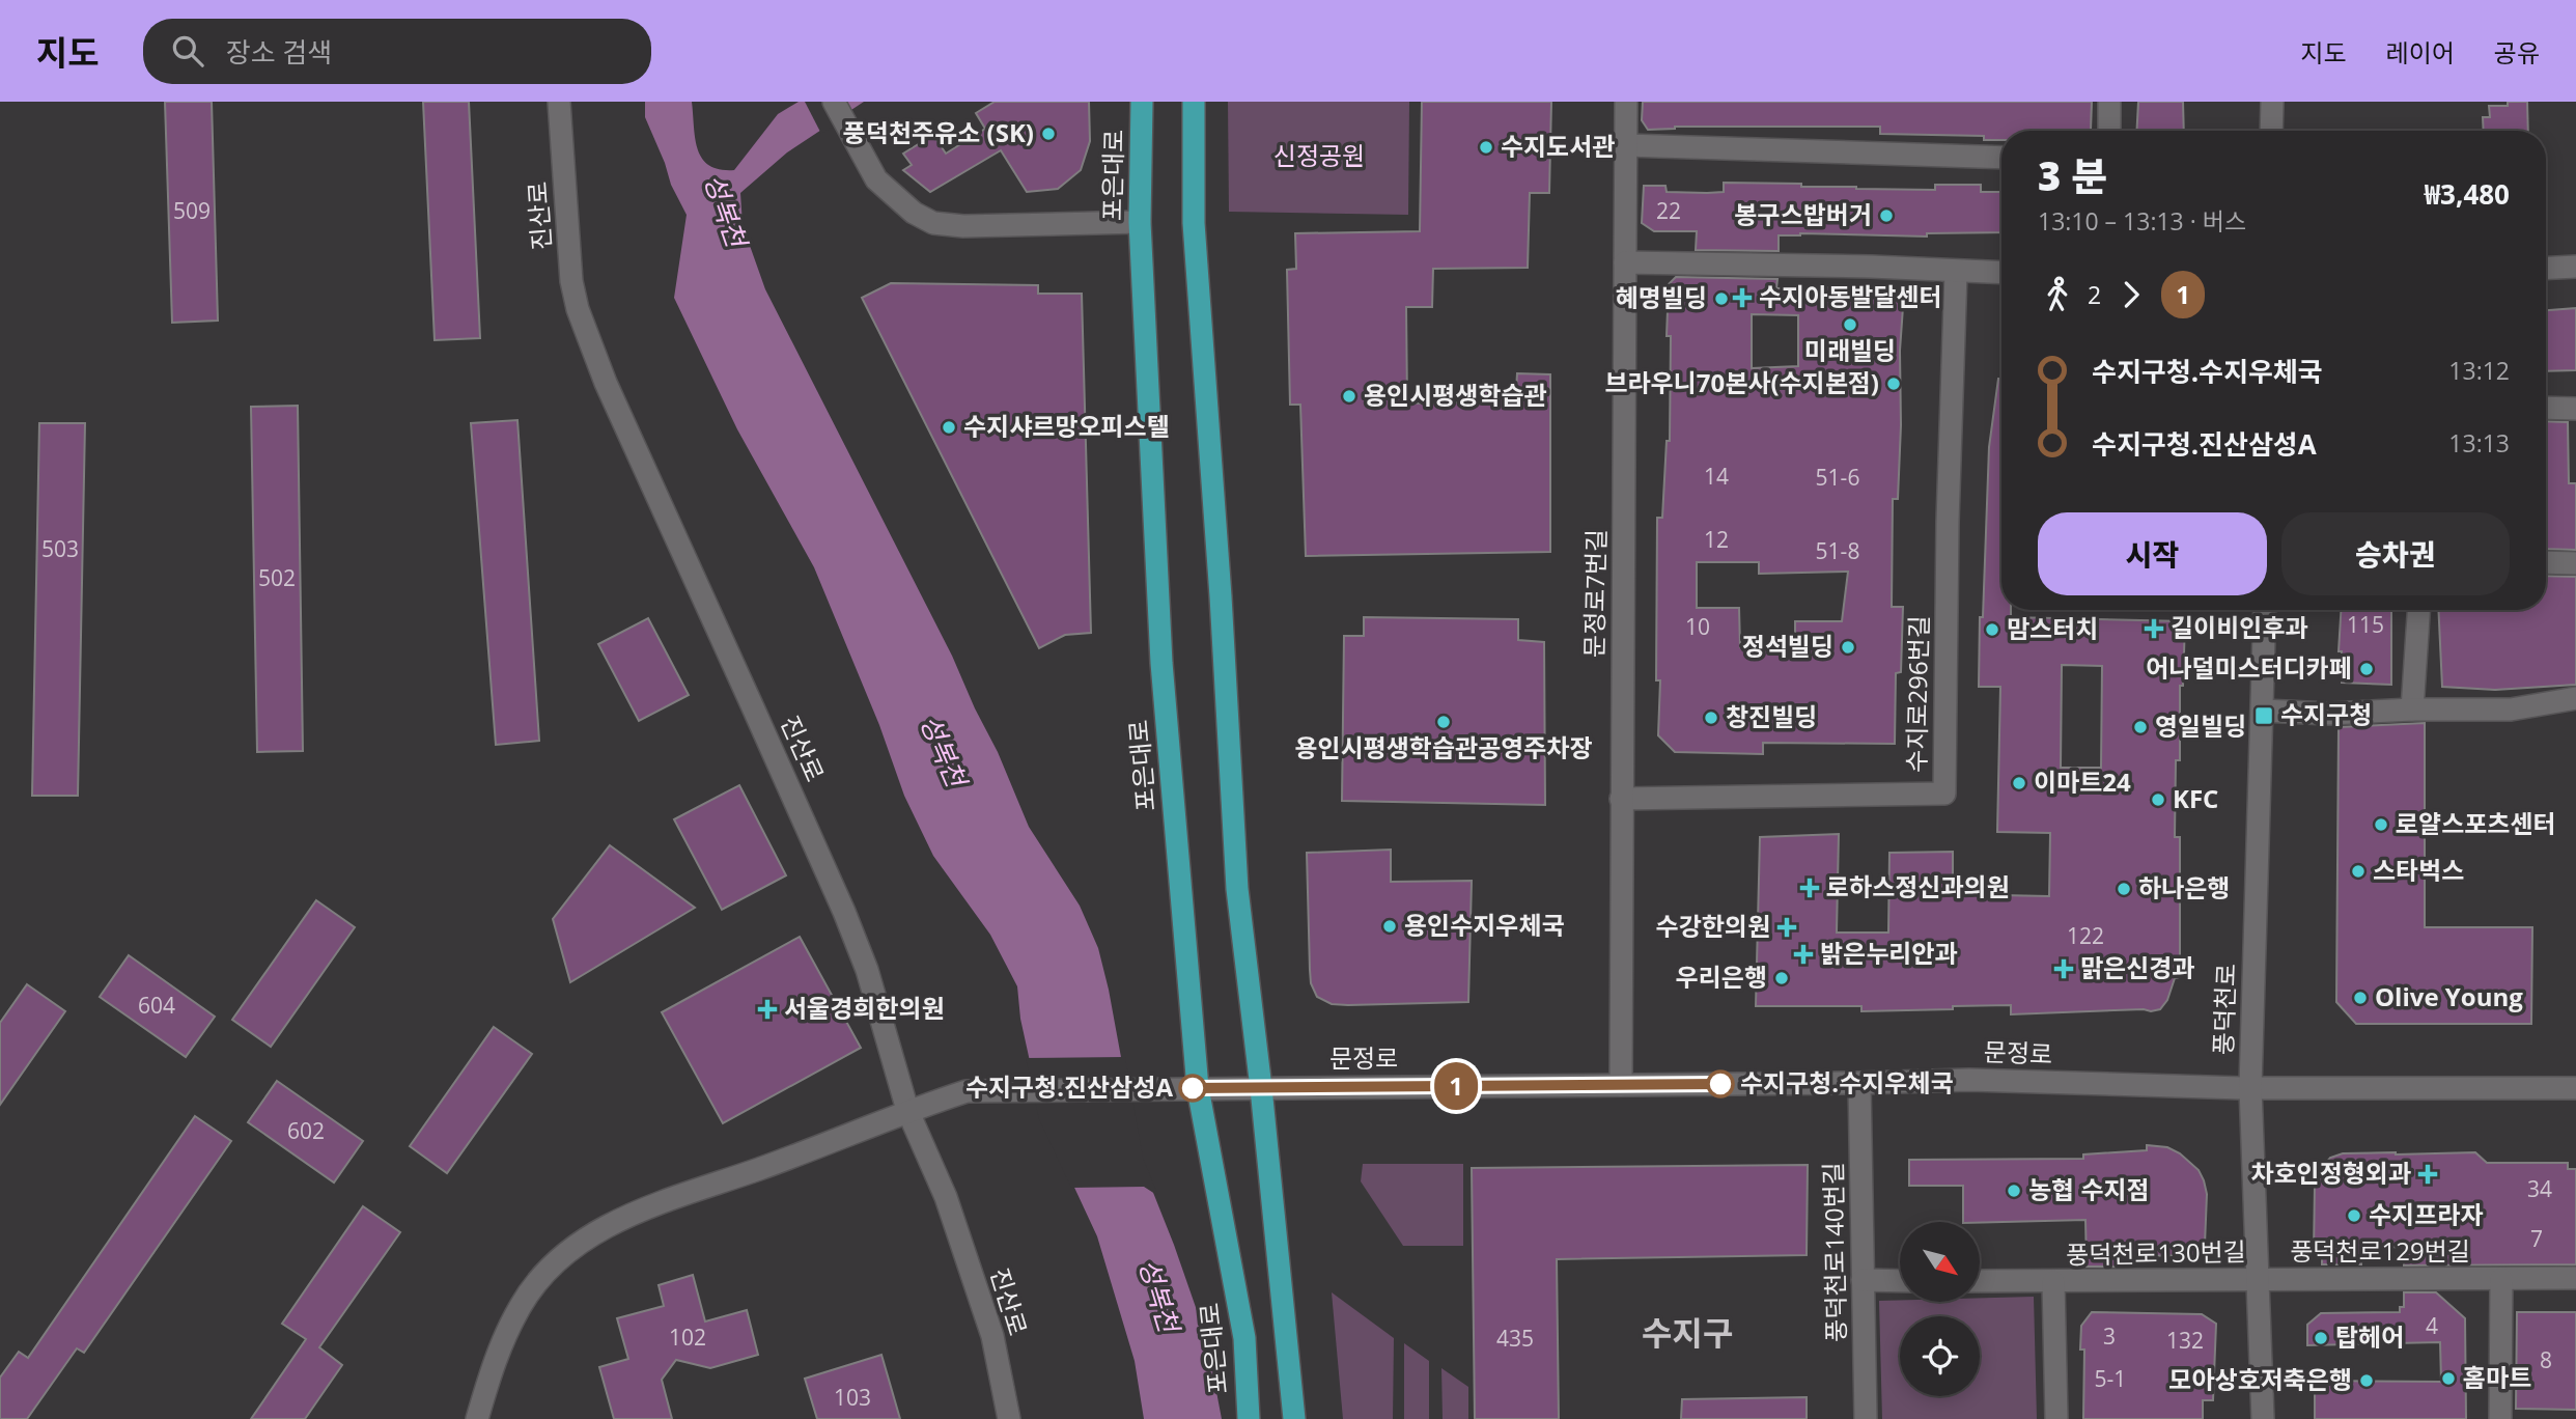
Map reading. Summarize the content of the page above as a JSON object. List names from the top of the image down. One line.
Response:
{"streets":{"main road":["포은대로"],"street":["진산로","문정로7번길","수지로296번길","풍덕천로","문정로","풍덕천로140번길","풍덕천로129번길","풍덕천로130번길"]},"crossings":[["포은대로","문정로"],["진산로","문정로"],["문정로7번길","수지로296번길"],["문정로7번길","문정로"],["풍덕천로","문정로"],["풍덕천로","풍덕천로129번길"],["풍덕천로","풍덕천로130번길"],["문정로","풍덕천로140번길"],["풍덕천로129번길","풍덕천로130번길"]],"districts":["수지구"],"water":["성복천"],"parks":["신정공원"],"places":{"other":["풍덕천주유소 (SK)","수지도서관","봉구스밥버거","혜명빌딩","미래빌딩","브라우니70본사(수지본점)","용인시평생학습관","수지샤르망오피스텔","맘스터치","정석빌딩","어나덜미스터디카페","창진빌딩","용인시평생학습관공영주차장","영일빌딩","이마트24","KFC","로얄스포츠센터","스타벅스","하나은행","용인수지우체국","우리은행","Olive Young","수지구청.수지우체국","수지구청.진산삼성A","농협 수지점","수지프라자","탑헤어","홈마트","모아상호저축은행"],"health":["수지아동발달센터","길이비인후과","로하스정신과의원","수강한의원","밝은누리안과","맑은신경과","서울경희한의원","차호인정형외과"],"transit":["수지구청"]},"lines":["bus line 1"],"house_numbers":["509","22","14","51-6","12","503","51-8","502","115","10","122","604","602","34","7","4","3","102","435","132","8","5-1","103"],"north":"bottom right","page":{"header":"지도","search":"장소 검색","nav":["지도","레이어","공유"],"on_map":"1","heading":["3 분","13:10 – 13:13 · 버스","₩3,480"],"legs":["2","1"],"list":[{"name":"수지구청.수지우체국","value":"13:12"},{"name":"수지구청.진산삼성A","value":"13:13"}],"buttons":["시작","승차권"]}}
